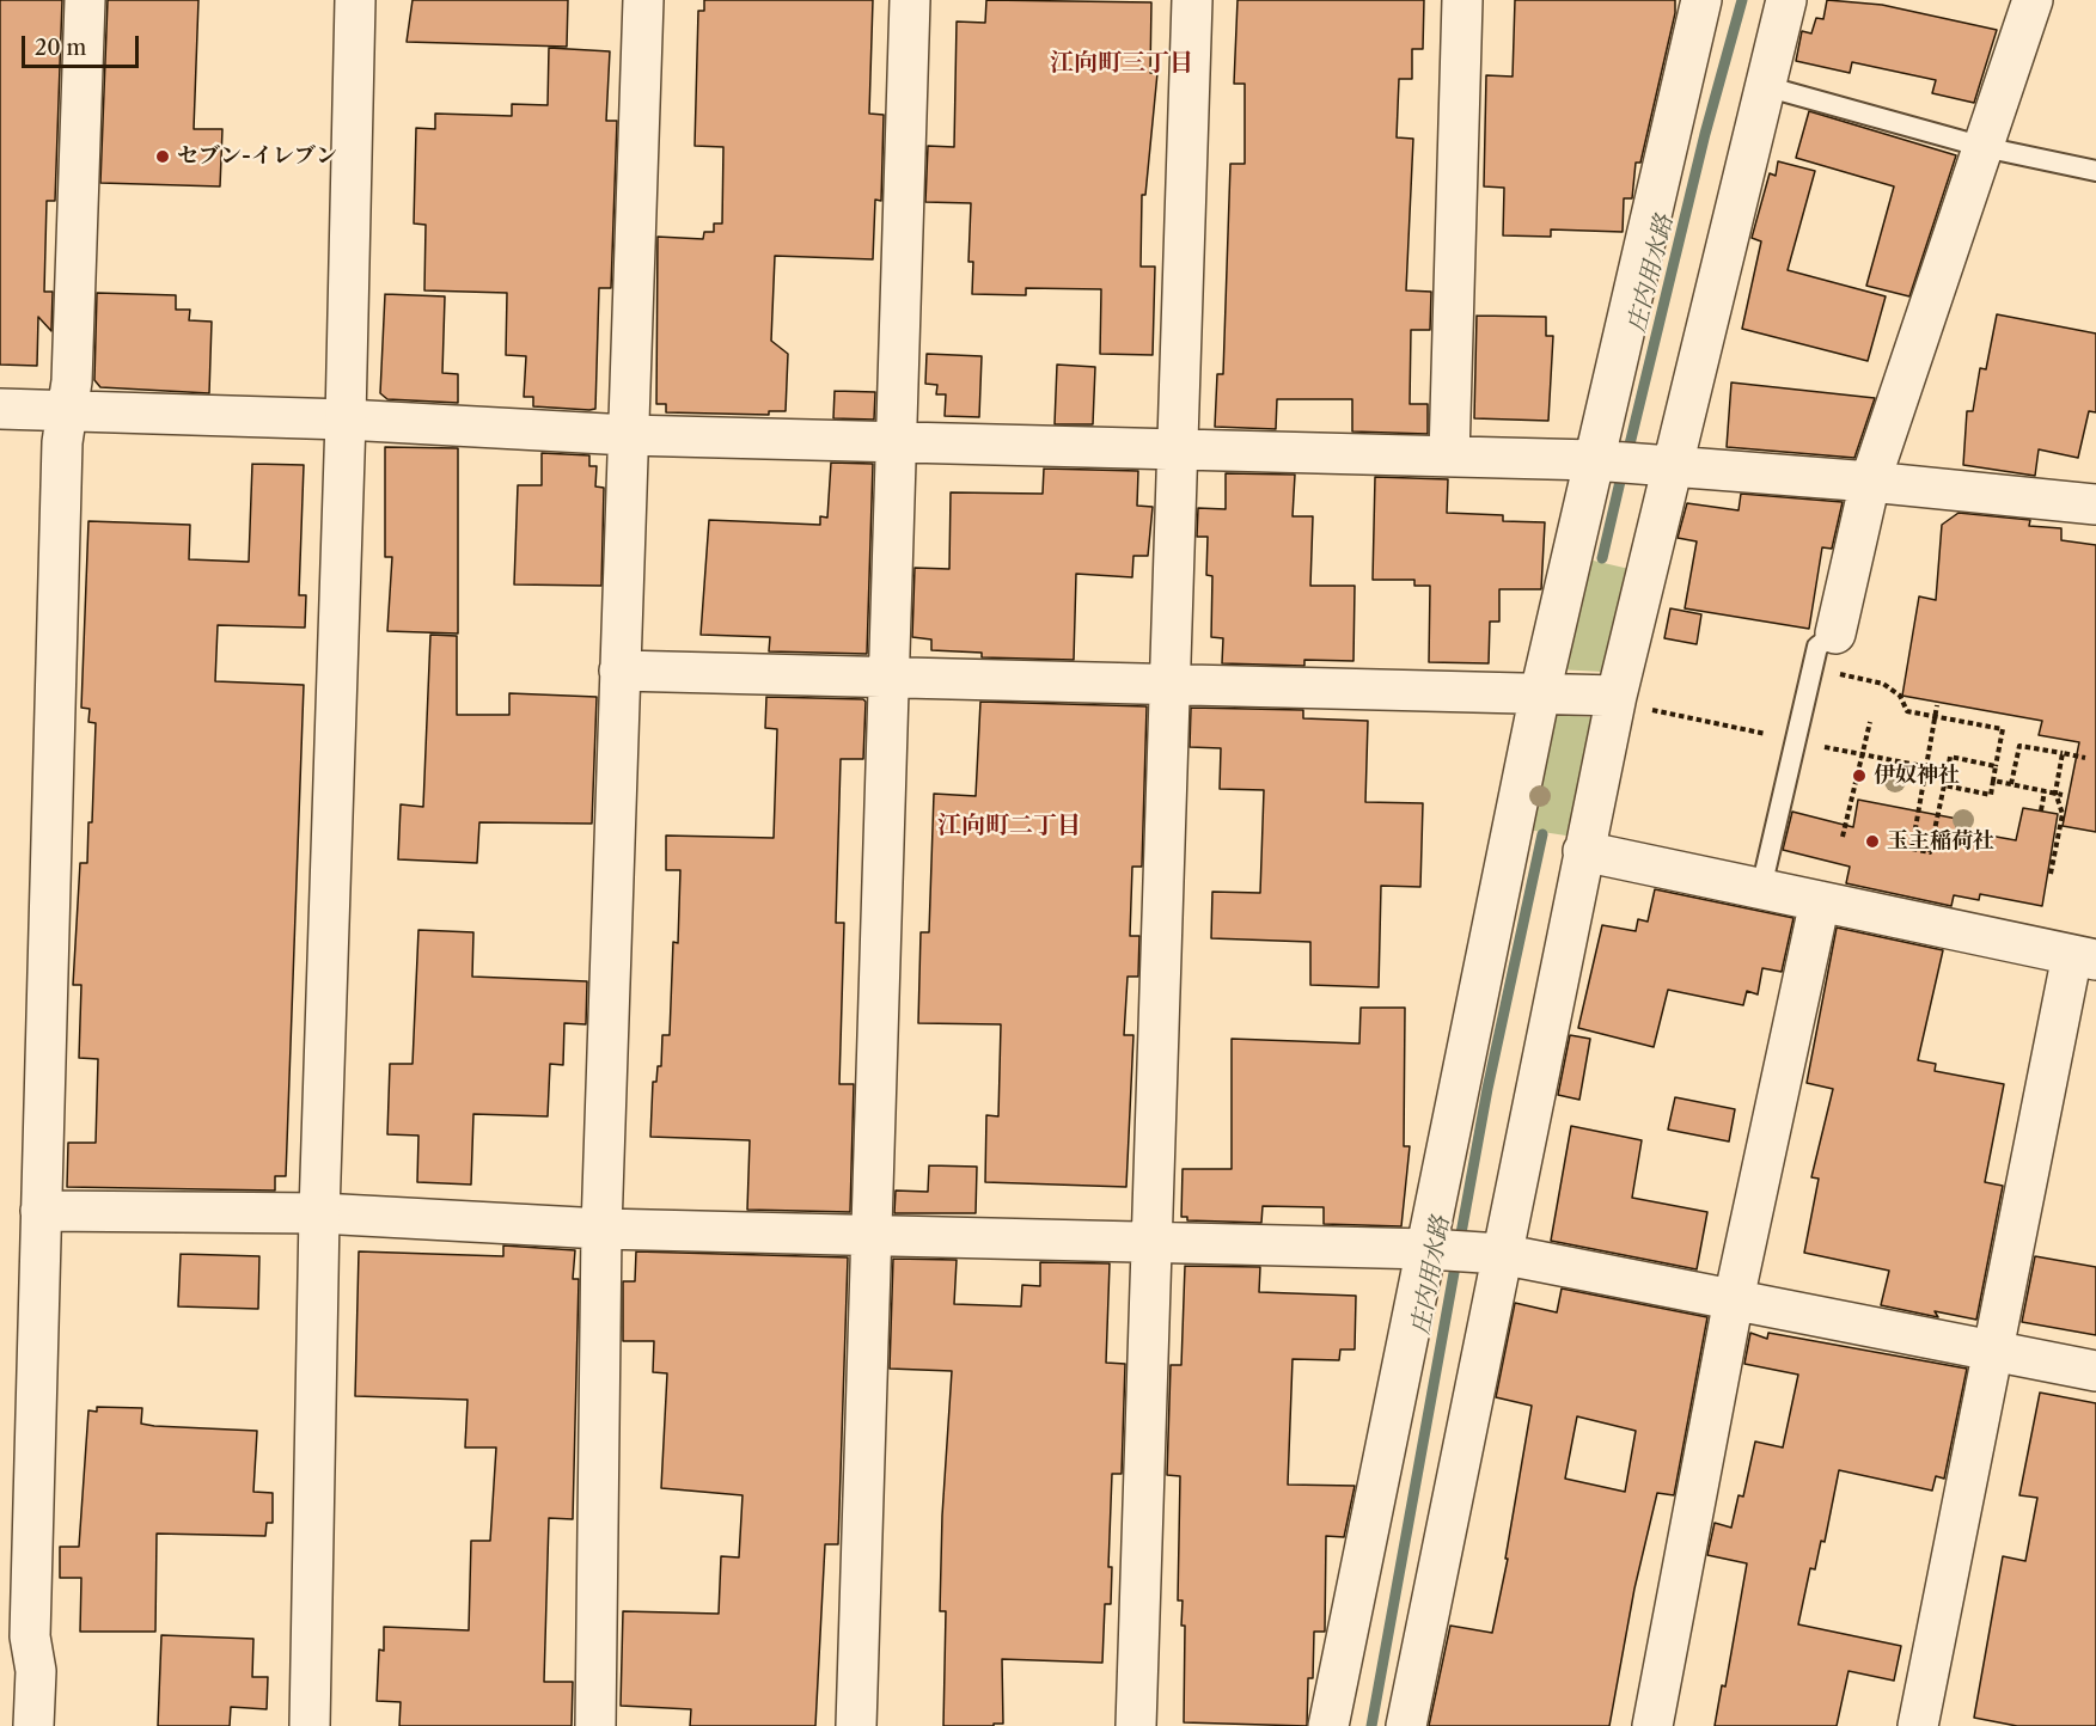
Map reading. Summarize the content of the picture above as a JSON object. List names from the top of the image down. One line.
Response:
{"districts":["江向町三丁目","江向町二丁目"],"water":["庄内用水路"],"places":["セブン-イレブン","伊奴神社","玉主稲荷社"],"scale_bar":"20 m"}
